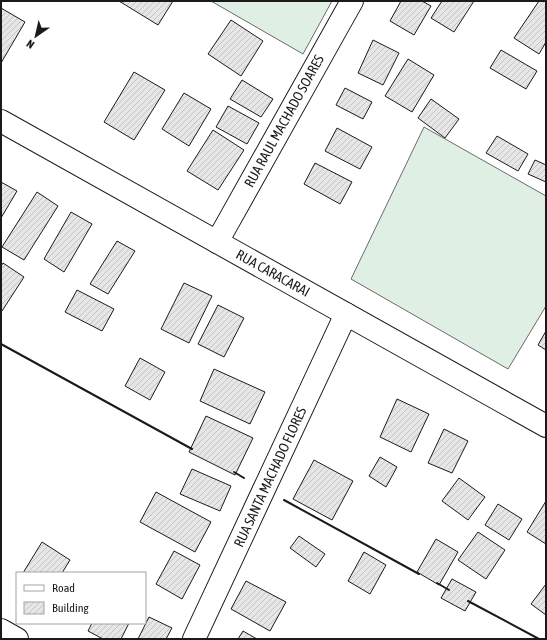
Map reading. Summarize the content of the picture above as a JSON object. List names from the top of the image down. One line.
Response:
{"streets":{"street":["RUA RAUL MACHADO SOARES","RUA CARACARAI","RUA SANTA MACHADO FLORES"]},"crossings":[["RUA RAUL MACHADO SOARES","RUA CARACARAI"],["RUA CARACARAI","RUA SANTA MACHADO FLORES"]],"legend":["Road","Building"],"north":"bottom left"}
